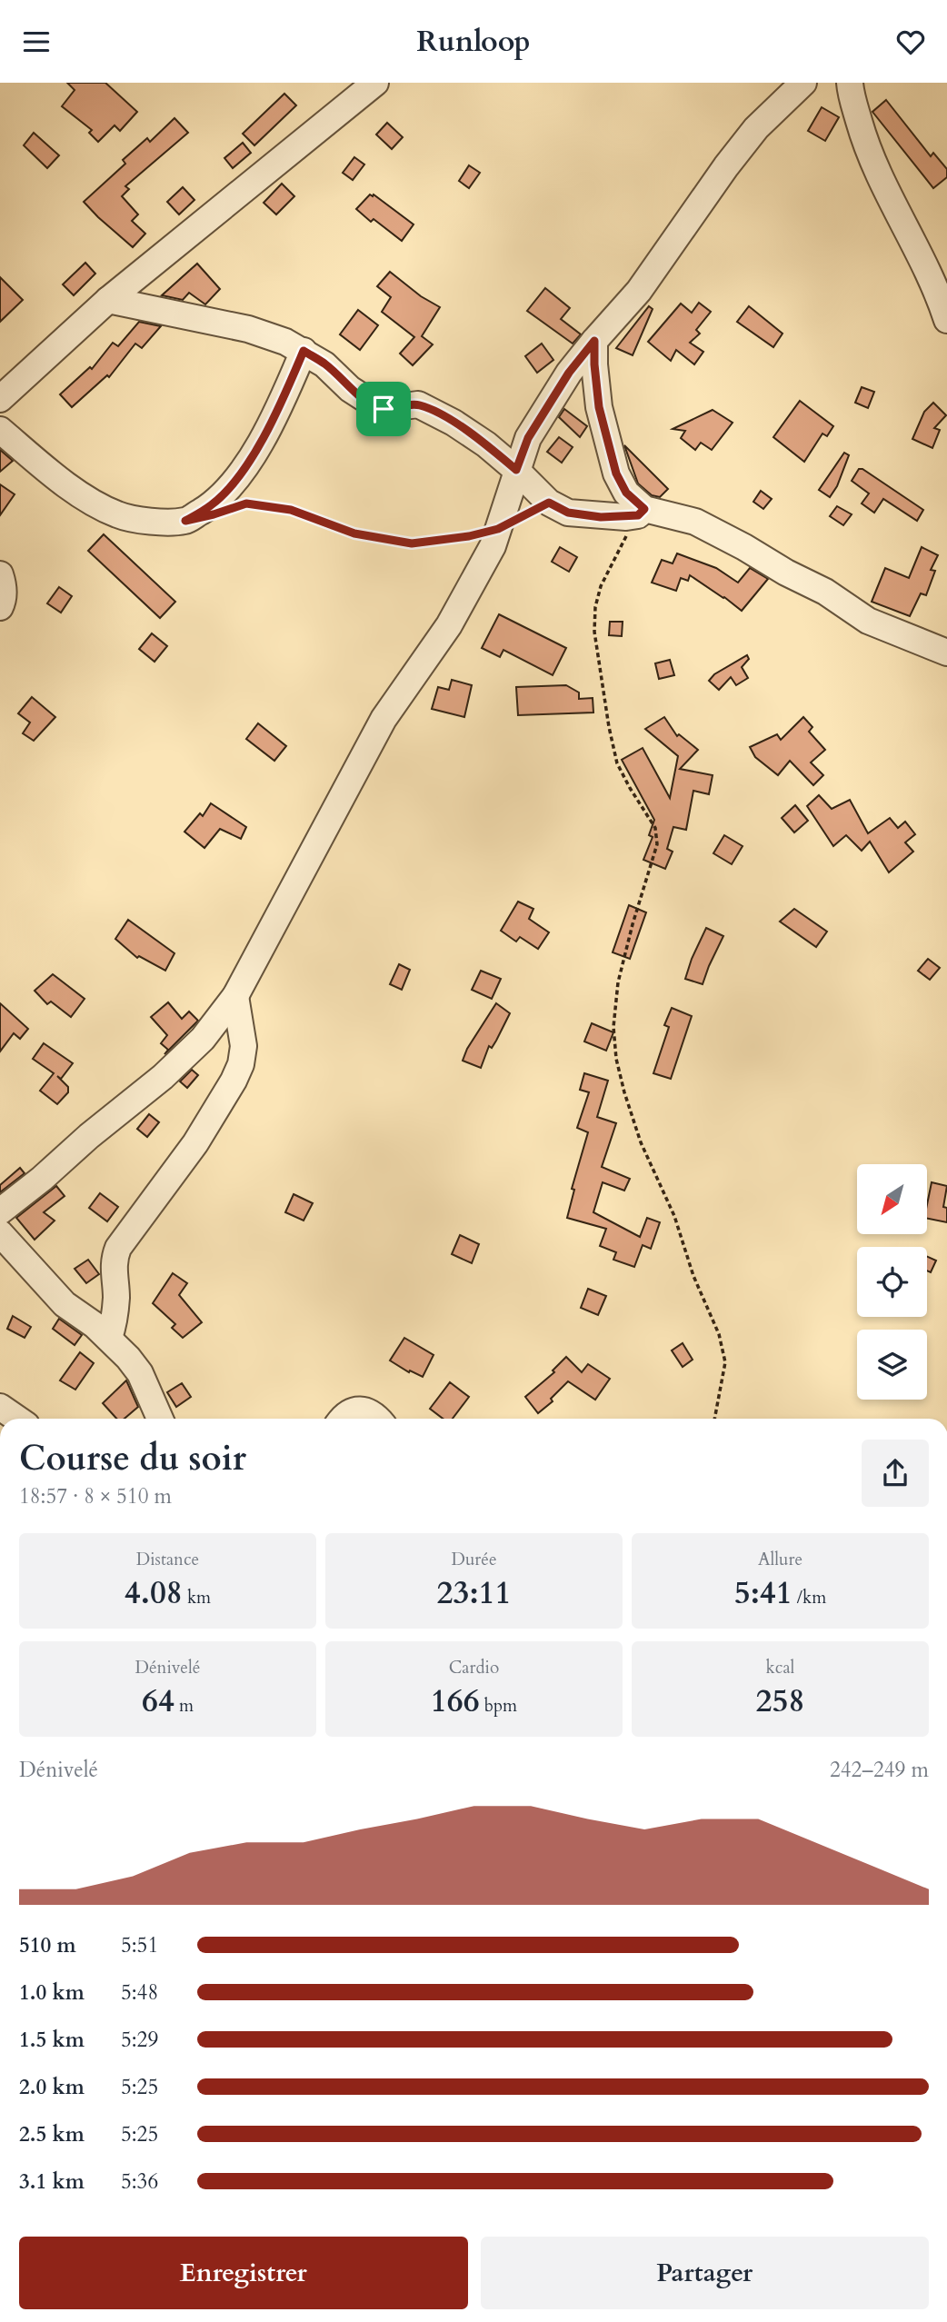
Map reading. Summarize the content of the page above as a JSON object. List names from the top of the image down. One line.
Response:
{"north":"bottom left","page":{"header":"Runloop","heading":["Course du soir","18:57 · 8 × 510 m"],"stats":[["Distance","4.08 km"],["Durée","23:11"],["Allure","5:41 /km"],["Dénivelé","64 m"],["Cardio","166 bpm"],["kcal","258"]],"chart":["Dénivelé","242–249 m"],"list":[{"name":"510 m","note":"5:51"},{"name":"1.0 km","note":"5:48"},{"name":"1.5 km","note":"5:29"},{"name":"2.0 km","note":"5:25"},{"name":"2.5 km","note":"5:25"},{"name":"3.1 km","note":"5:36"}],"buttons":["Enregistrer","Partager"]}}
